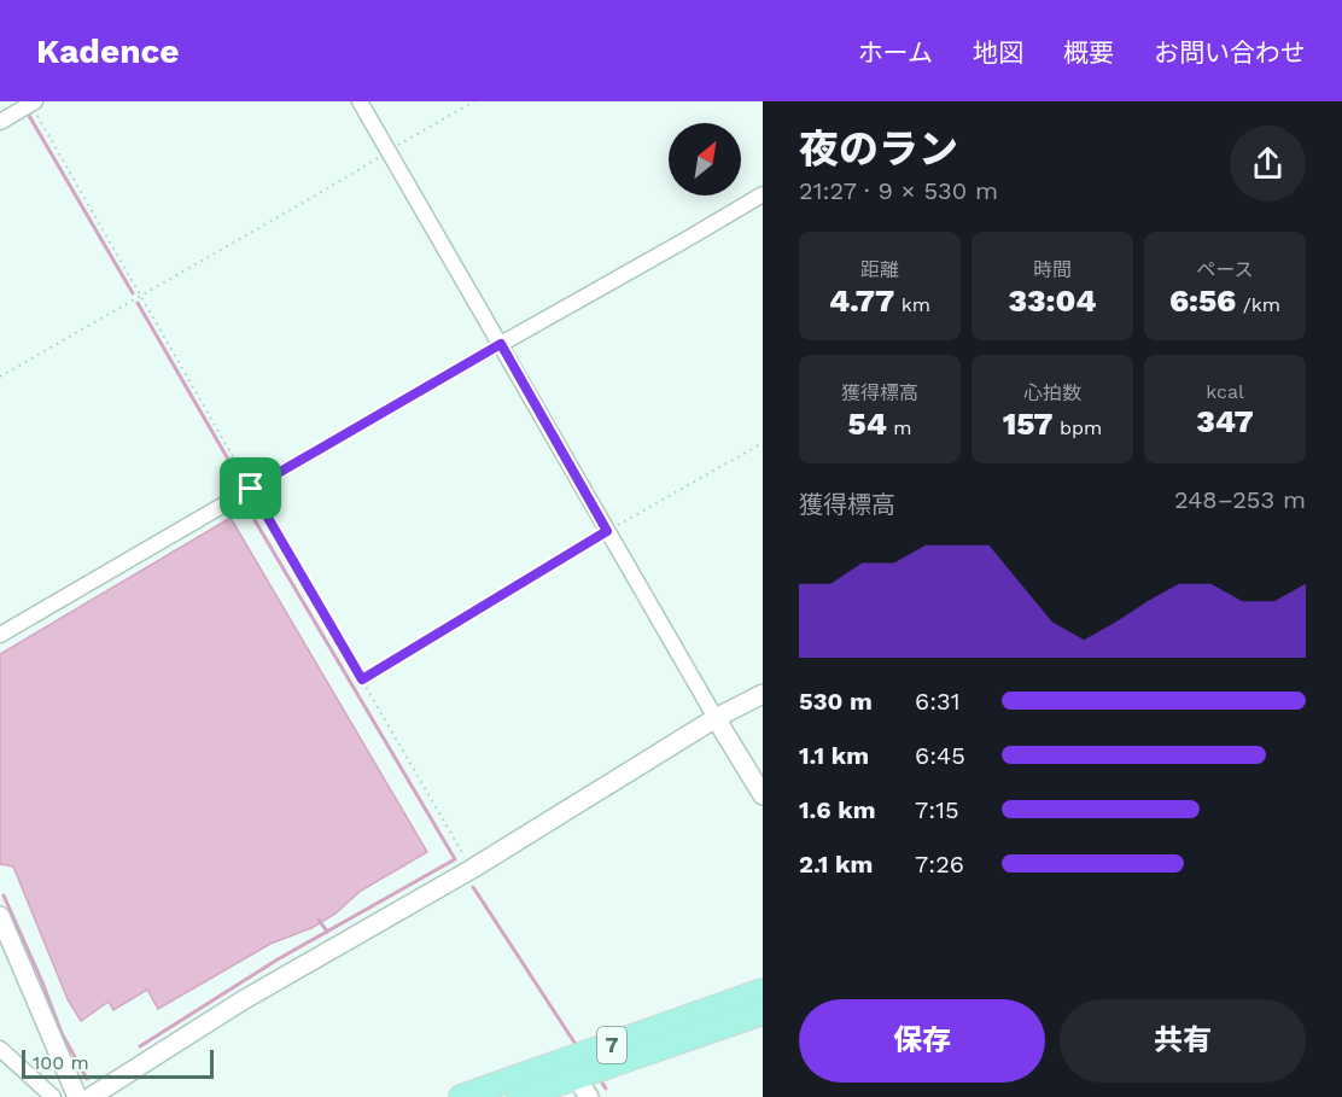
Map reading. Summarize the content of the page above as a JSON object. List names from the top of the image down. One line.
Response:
{"streets":{"main road":["7"]},"scale_bar":"100 m","north":"top right","page":{"header":"Kadence","nav":["ホーム","地図","概要","お問い合わせ"],"heading":["夜のラン","21:27 · 9 × 530 m"],"stats":[["距離","4.77 km"],["時間","33:04"],["ペース","6:56 /km"],["獲得標高","54 m"],["心拍数","157 bpm"],["kcal","347"]],"chart":["獲得標高","248–253 m"],"list":[{"name":"530 m","note":"6:31"},{"name":"1.1 km","note":"6:45"},{"name":"1.6 km","note":"7:15"},{"name":"2.1 km","note":"7:26"}],"buttons":["保存","共有"],"scale":"100 m"}}
